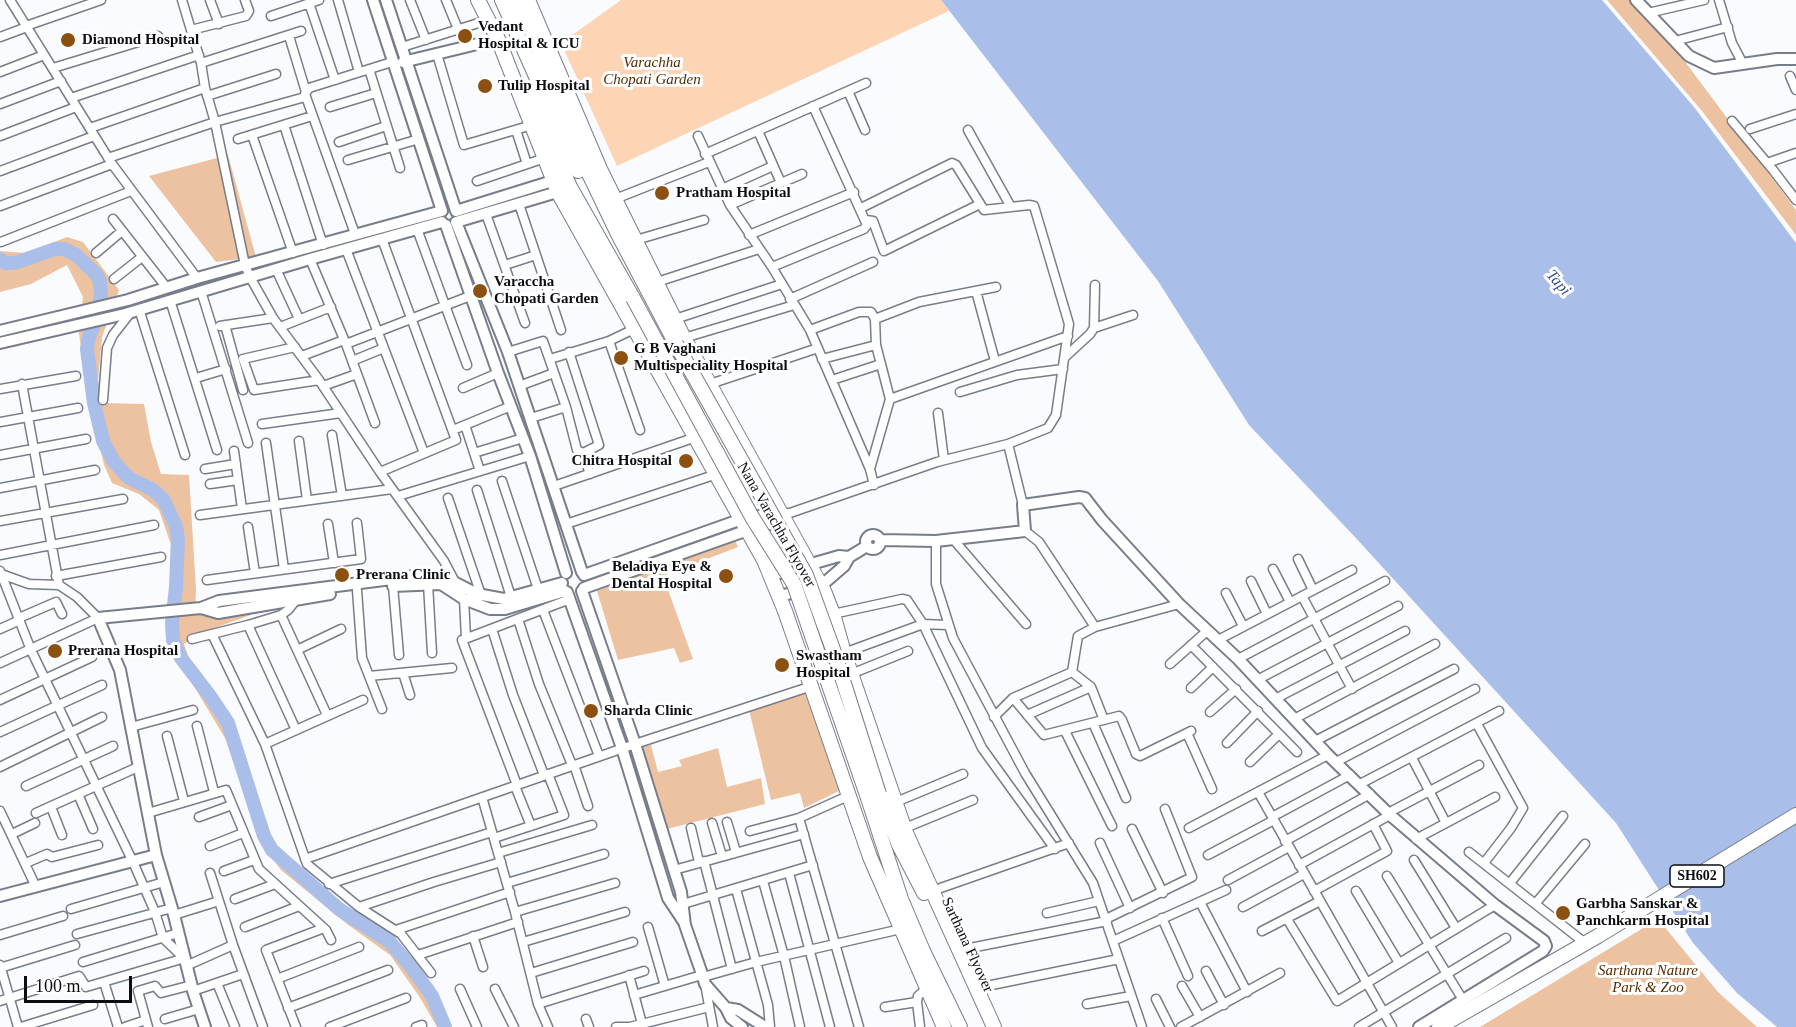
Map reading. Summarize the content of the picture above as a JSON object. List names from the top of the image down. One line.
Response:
{"streets":{"main road":["Nana Varachha Flyover","SH602","Sarthana Flyover"]},"crossings":[["Nana Varachha Flyover","Sarthana Flyover"]],"water":["Tapi"],"parks":["Varachha Chopati Garden","Sarthana Nature Park & Zoo"],"places":["Vedant Hospital & ICU","Diamond Hospital","Tulip Hospital","Pratham Hospital","Varaccha Chopati Garden","G B Vaghani Multispeciality Hospital","Chitra Hospital","Prerana Clinic","Beladiya Eye & Dental Hospital","Prerana Hospital","Swastham Hospital","Sharda Clinic","Garbha Sanskar & Panchkarm Hospital"],"scale_bar":"100 m"}
